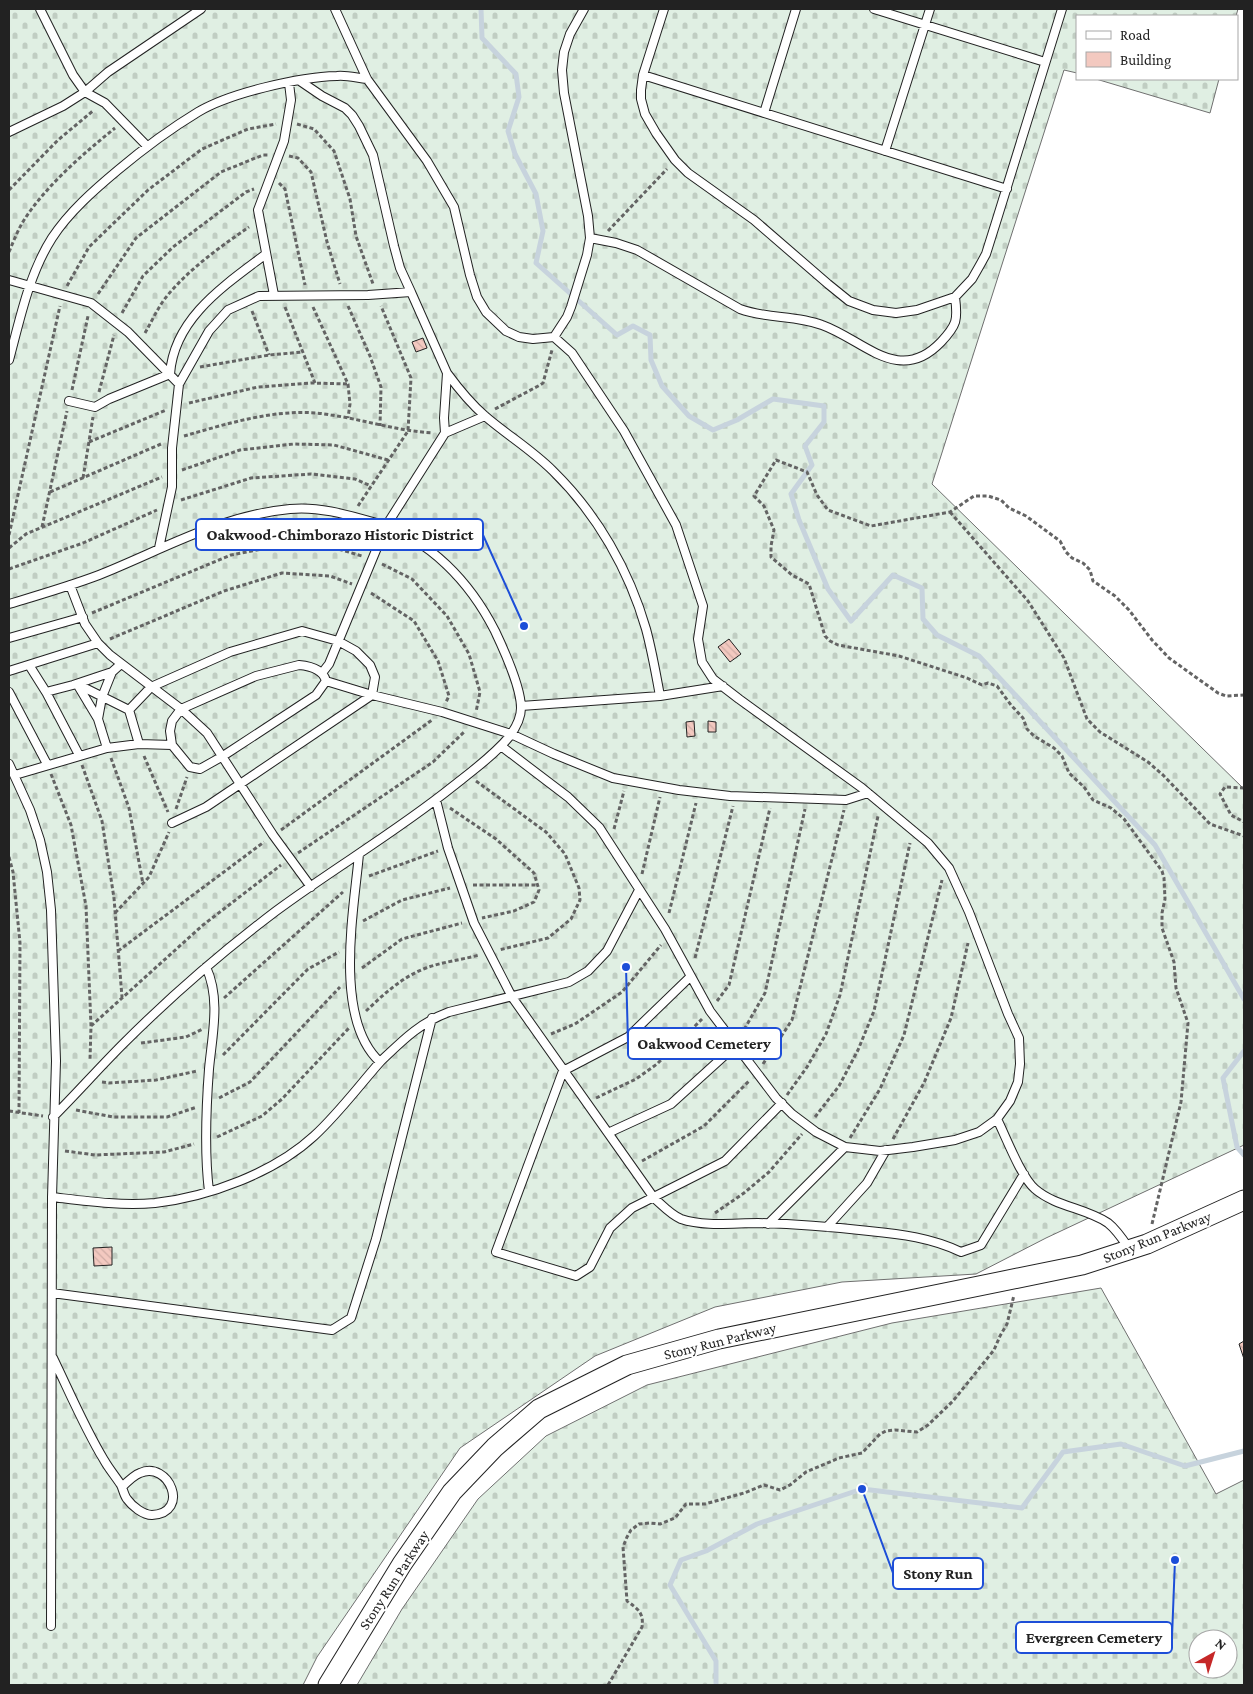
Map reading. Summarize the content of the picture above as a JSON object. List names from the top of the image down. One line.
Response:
{"streets":{"street":["Stony Run Parkway"]},"places":["Oakwood-Chimborazo Historic District","Oakwood Cemetery","Stony Run","Evergreen Cemetery"],"legend":["Road","Building"],"north":"top right"}
